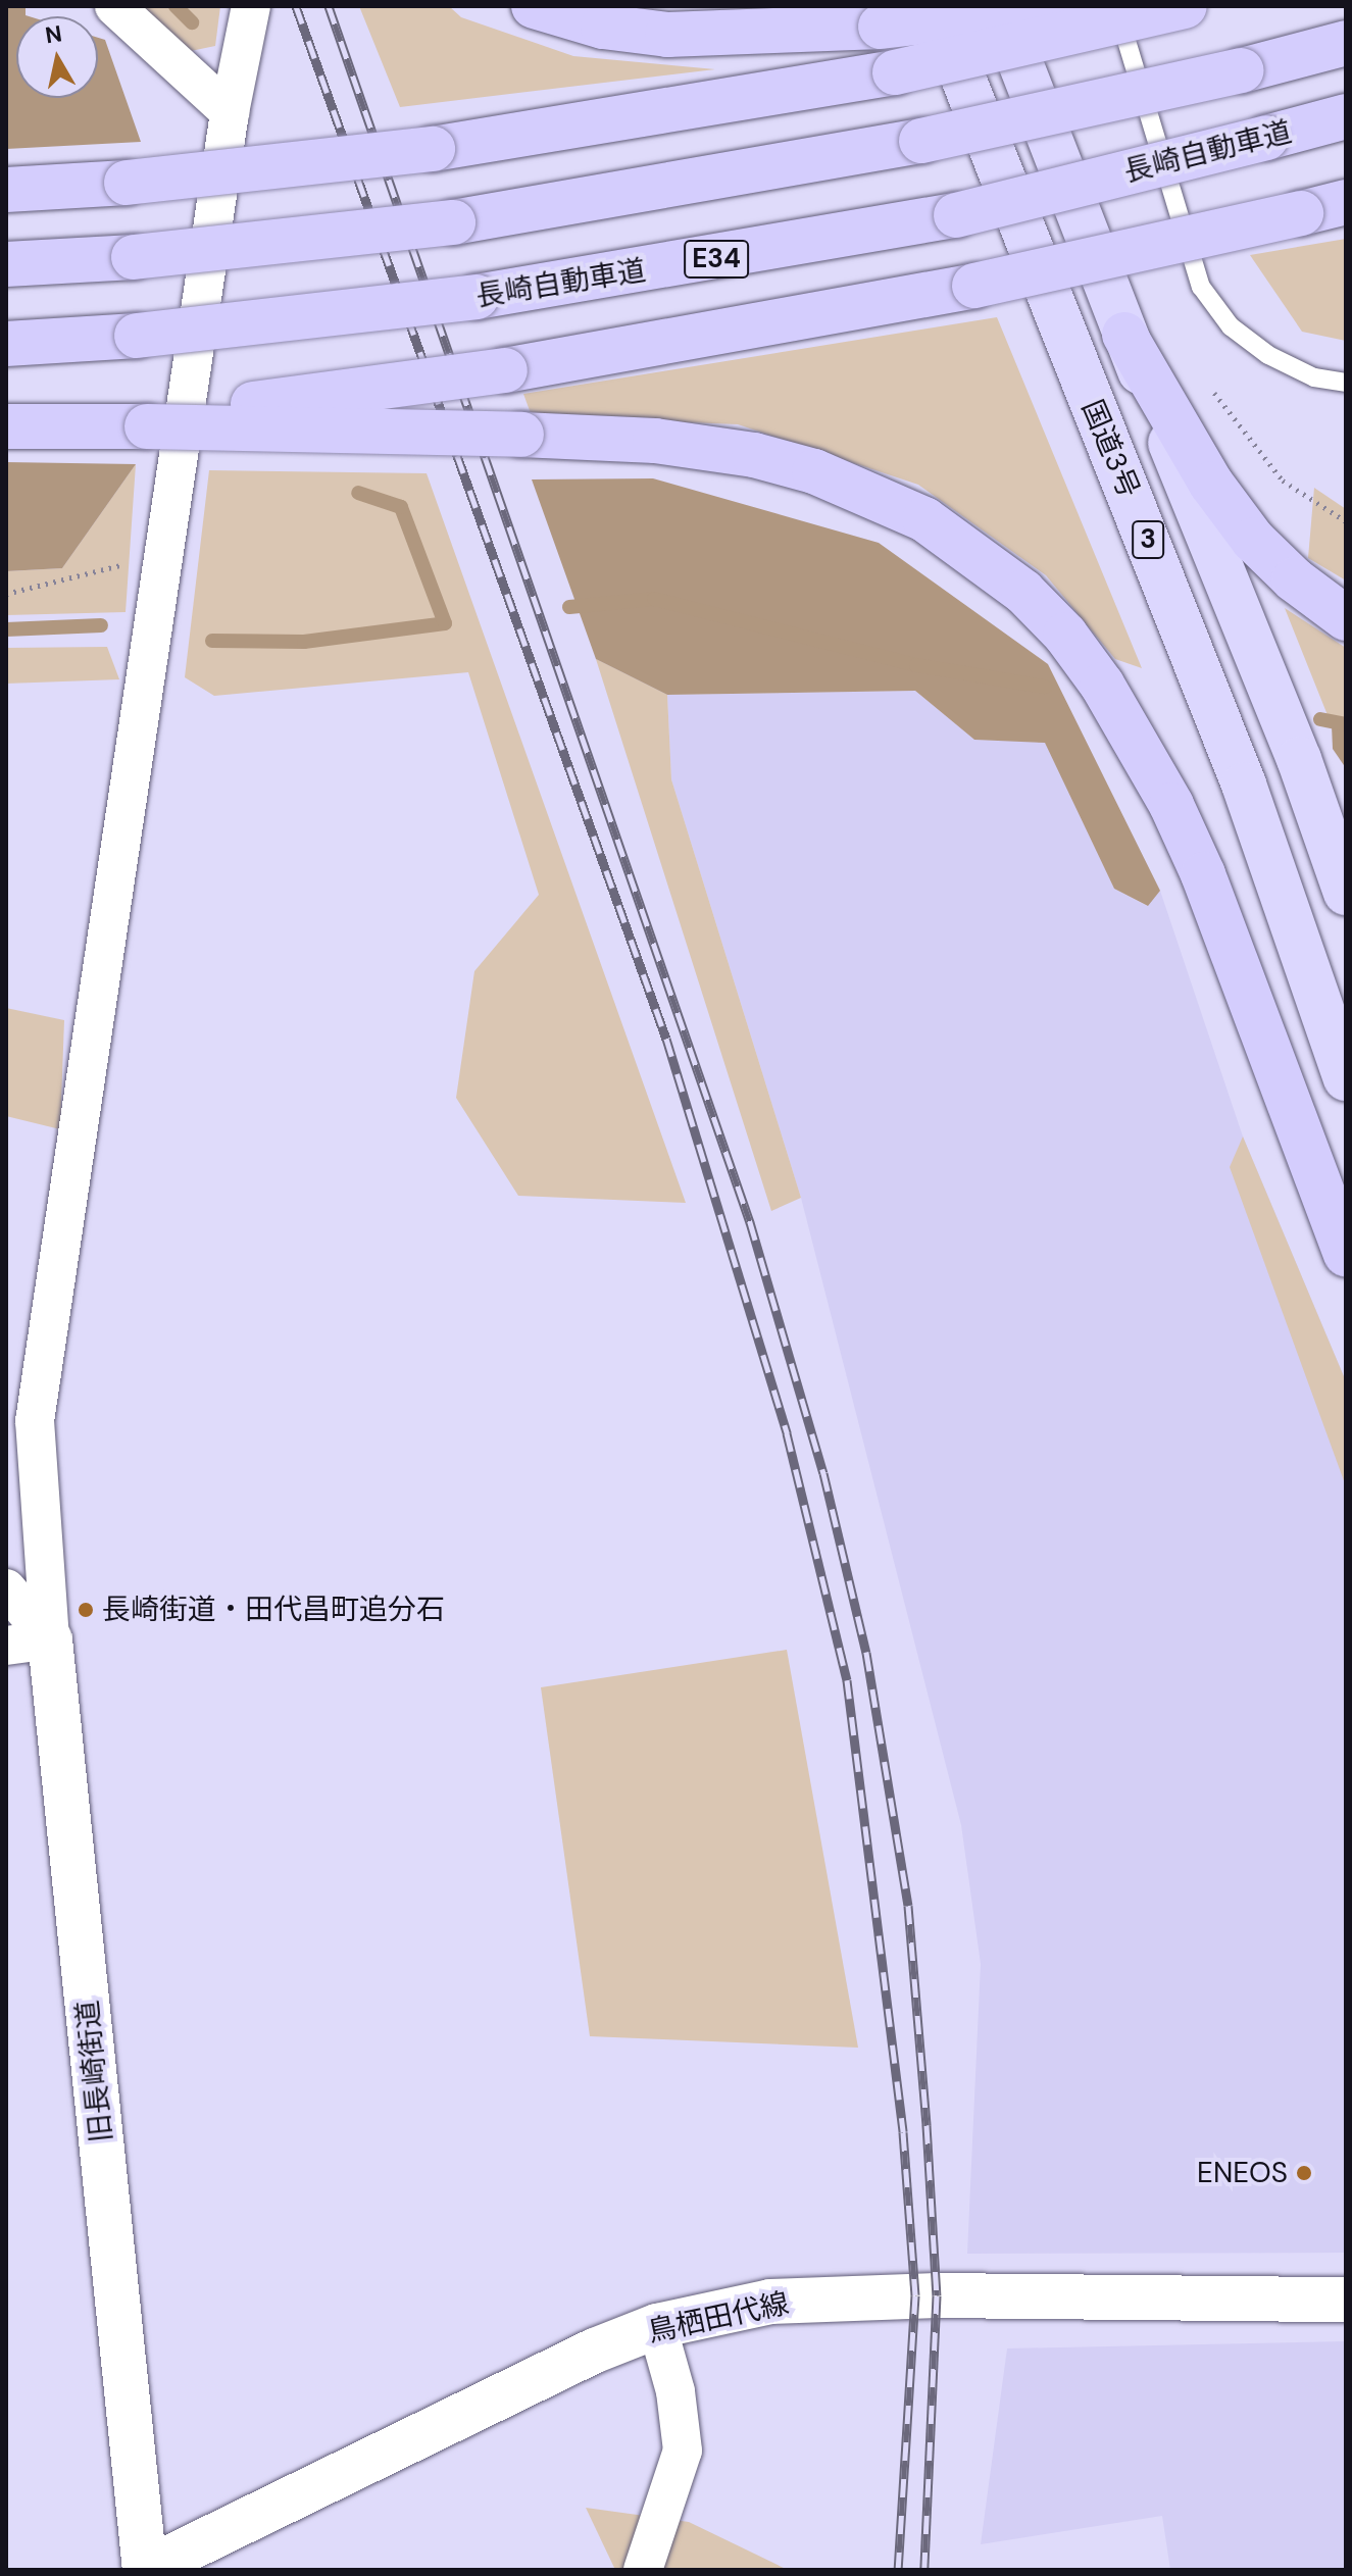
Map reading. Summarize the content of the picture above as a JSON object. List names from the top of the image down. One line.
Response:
{"streets":{"highway":["長崎自動車道","E34","国道3号","3"],"main road":["旧長崎街道","鳥栖田代線"]},"crossings":[["旧長崎街道","鳥栖田代線"]],"places":["長崎街道・田代昌町追分石","ENEOS"],"north":"top"}
